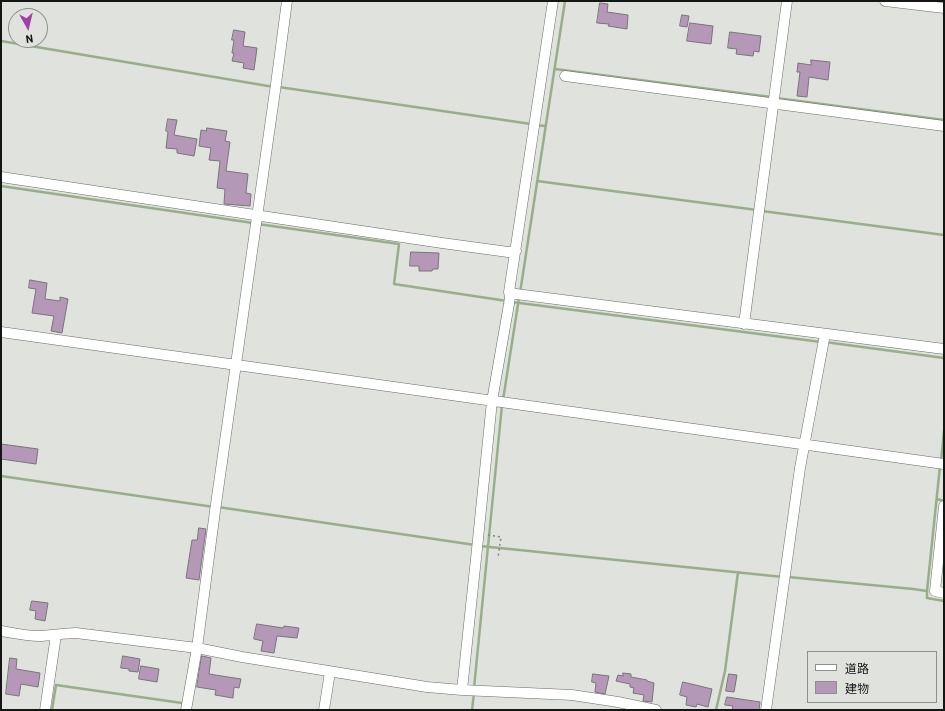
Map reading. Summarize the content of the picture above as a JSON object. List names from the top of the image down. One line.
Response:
{"legend":["道路","建物"],"north":"bottom"}
